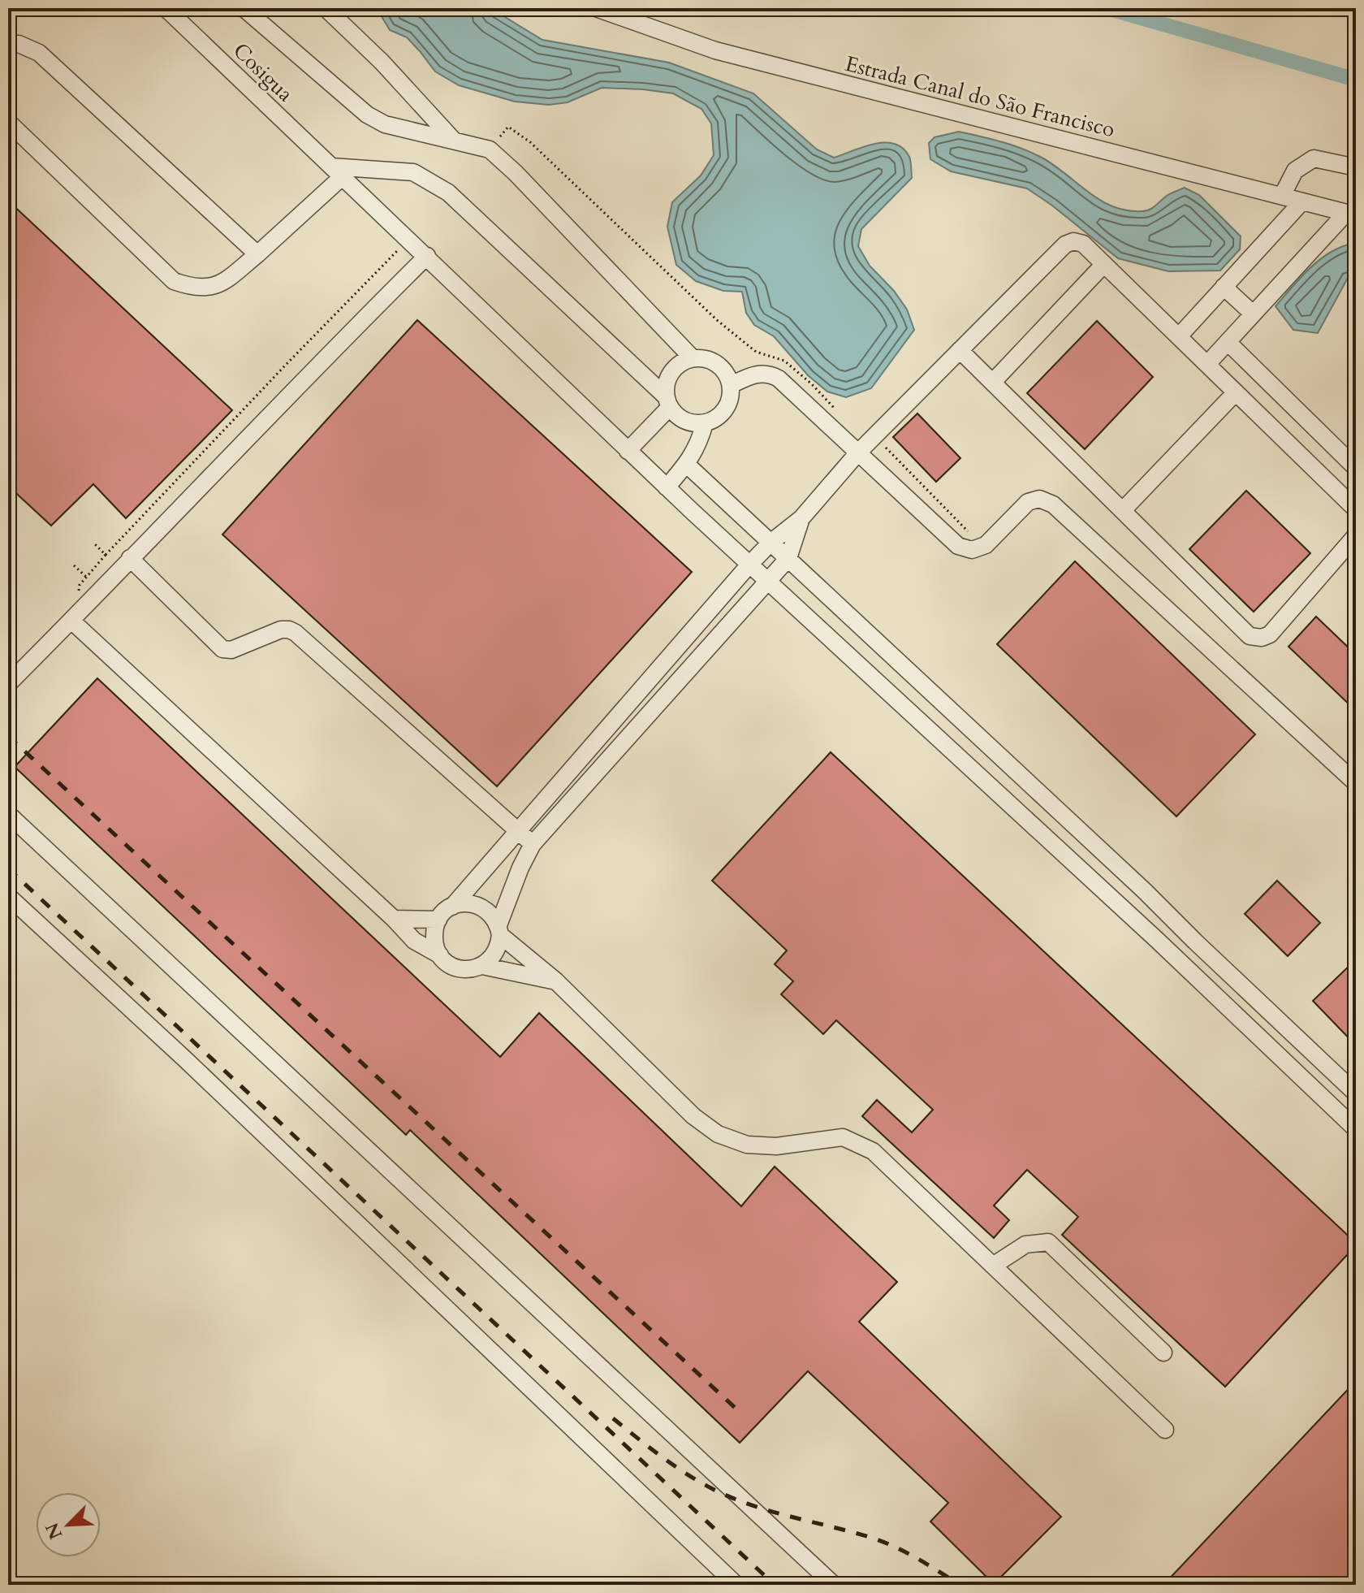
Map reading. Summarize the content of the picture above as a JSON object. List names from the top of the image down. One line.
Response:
{"streets":{"street":["Cosigua","Estrada Canal do São Francisco"]},"north":"bottom left"}
